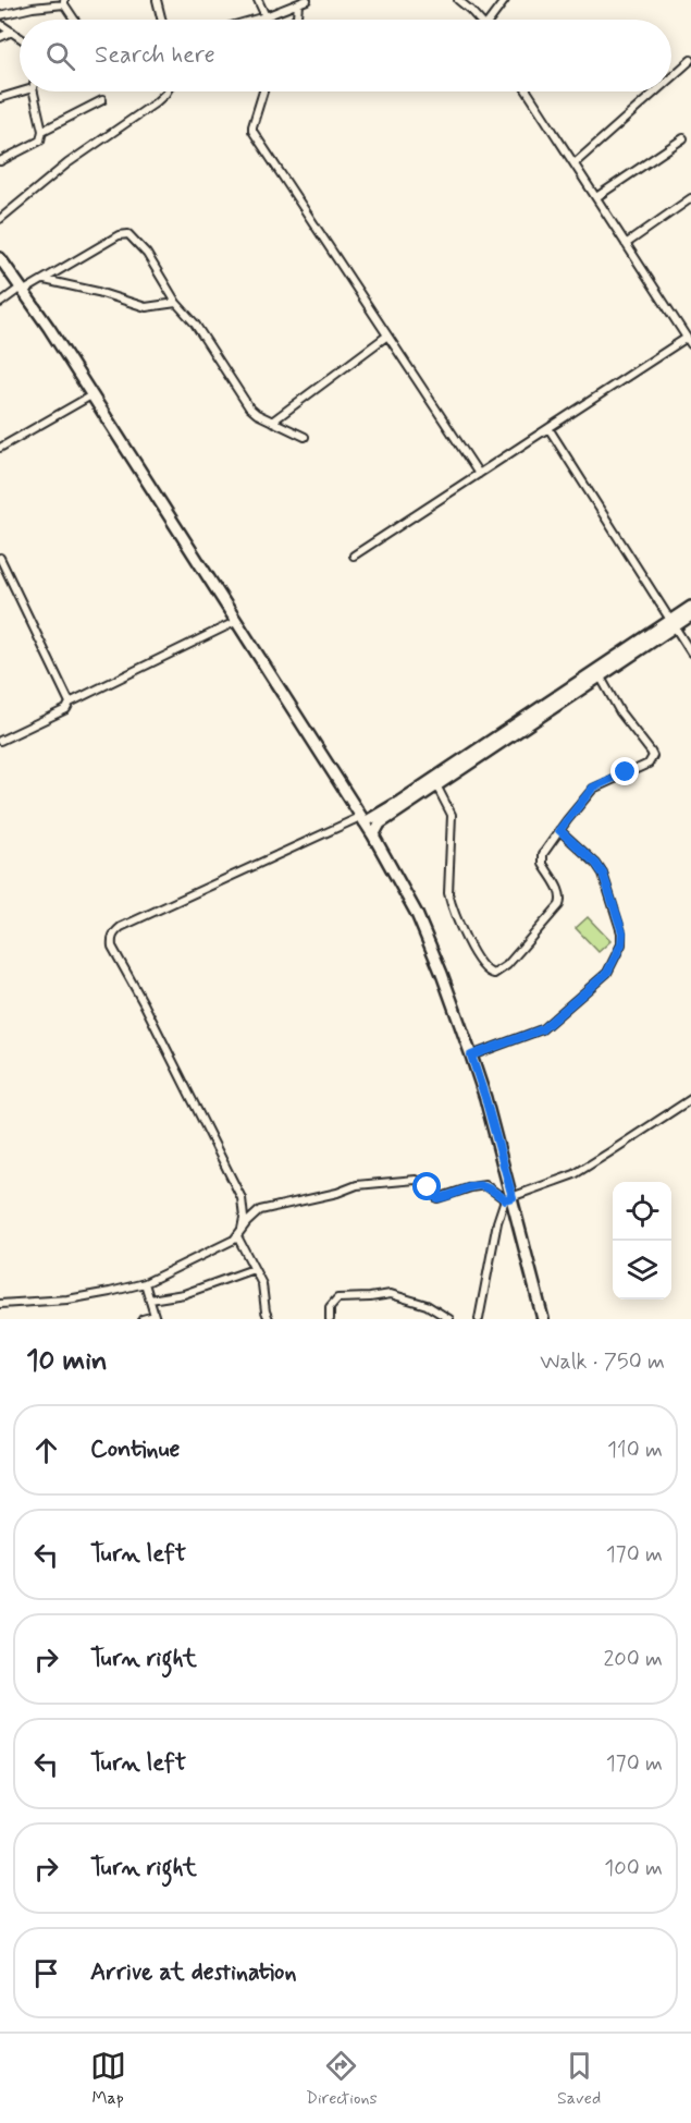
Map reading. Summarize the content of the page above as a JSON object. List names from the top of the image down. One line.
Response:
{"page":{"search":"Search here","heading":["10 min","Walk · 750 m"],"list":[["Continue","110 m"],["Turn left","170 m"],["Turn right","200 m"],["Turn left","170 m"],["Turn right","100 m"],"Arrive at destination"],"nav":["Map","Directions","Saved"]}}
